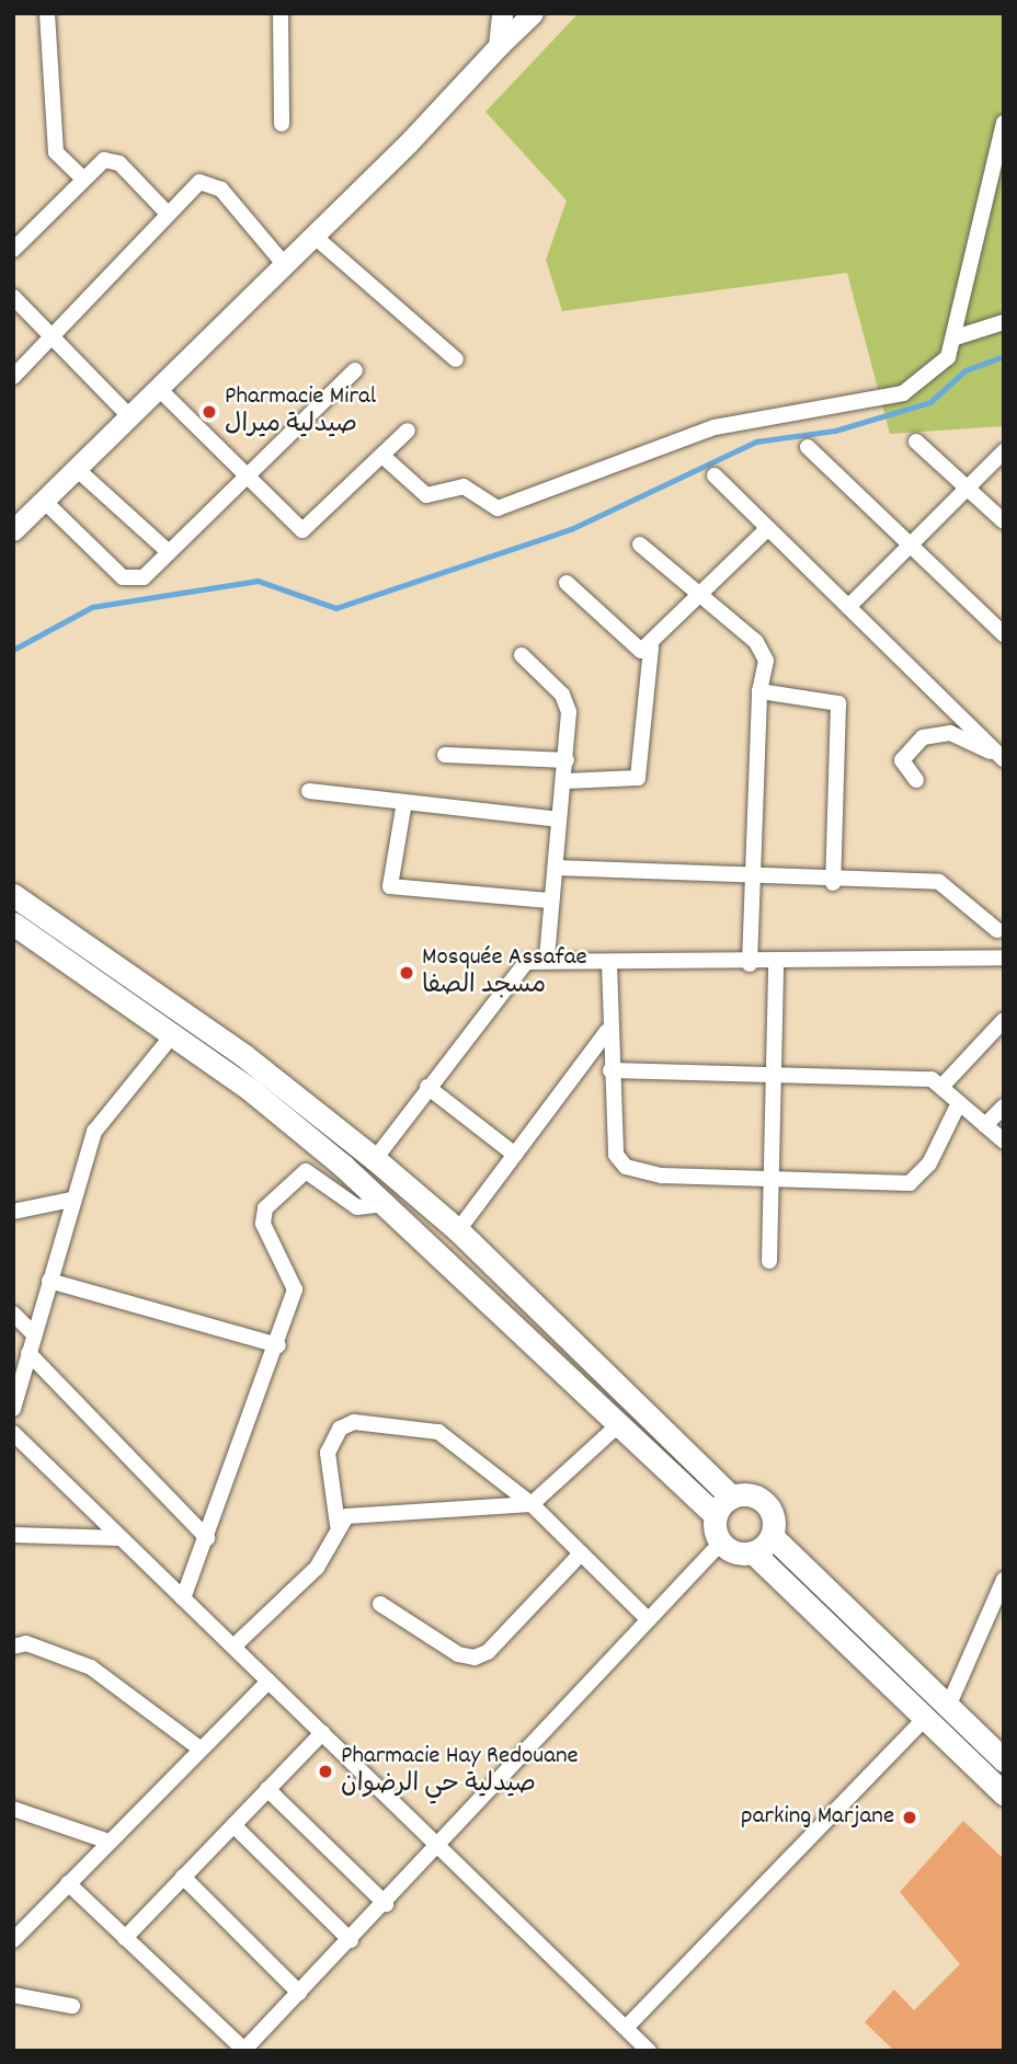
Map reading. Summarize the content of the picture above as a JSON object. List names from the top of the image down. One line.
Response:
{"places":["Pharmacie Miral صيدلية ميرال","Mosquée Assafae مسجد الصفا","Pharmacie Hay Redouane صيدلية حي الرضوان","parking Marjane"]}
